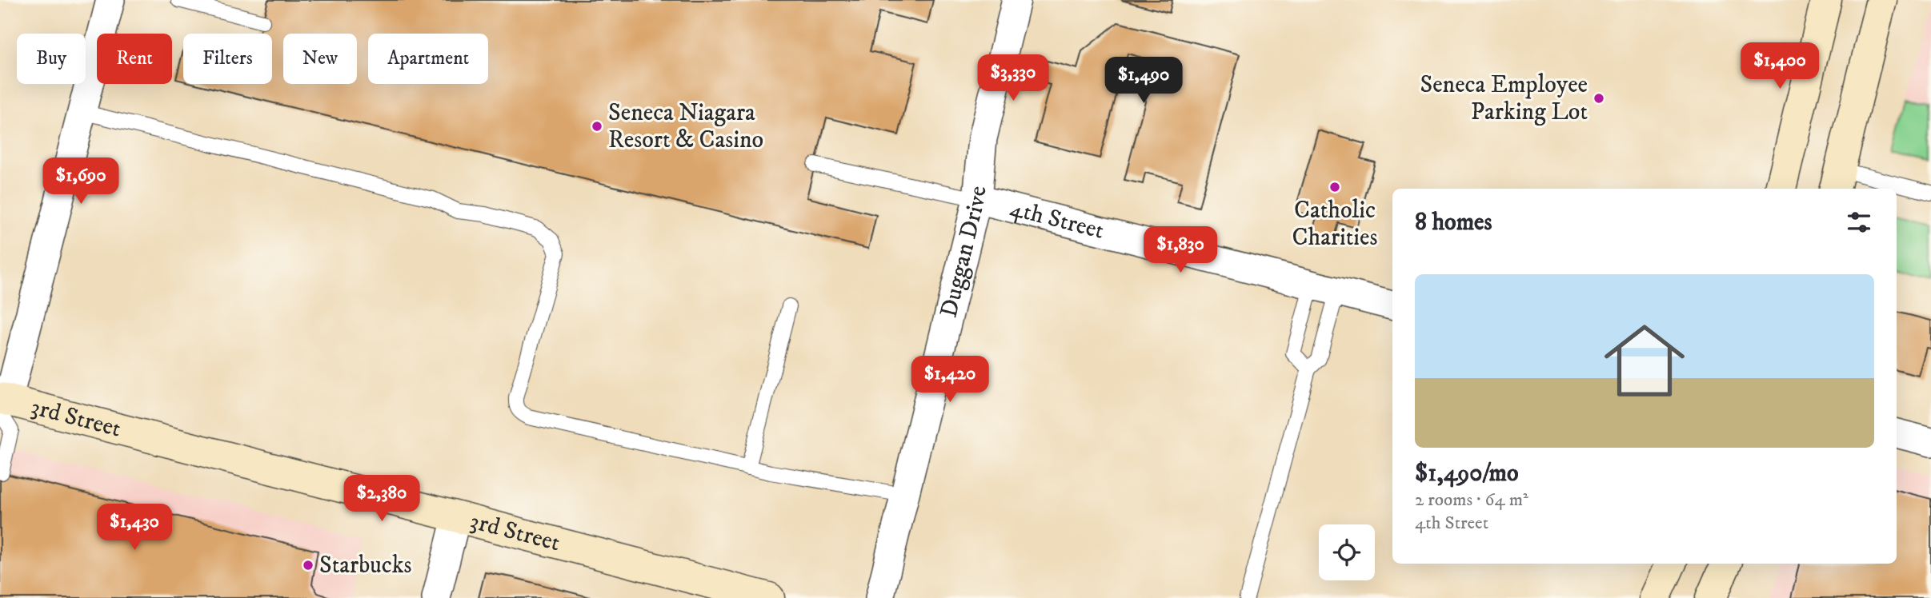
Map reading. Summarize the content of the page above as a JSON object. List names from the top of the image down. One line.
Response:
{"streets":{"street":["4th Street","Duggan Drive","3rd Street"]},"crossings":[["4th Street","Duggan Drive"]],"places":["Seneca Employee Parking Lot","Seneca Niagara Resort & Casino","Catholic Charities","Starbucks"],"page":{"chip":["Buy","Rent","Filters","New","Apartment"],"price":["$1,400","$3,330","$1,490","$1,690","$1,830","$1,420","$2,380","$1,430"],"heading":"8 homes","list":[{"name":"$1,490/mo","note":"2 rooms · 64 m² · 4th Street"}]}}
